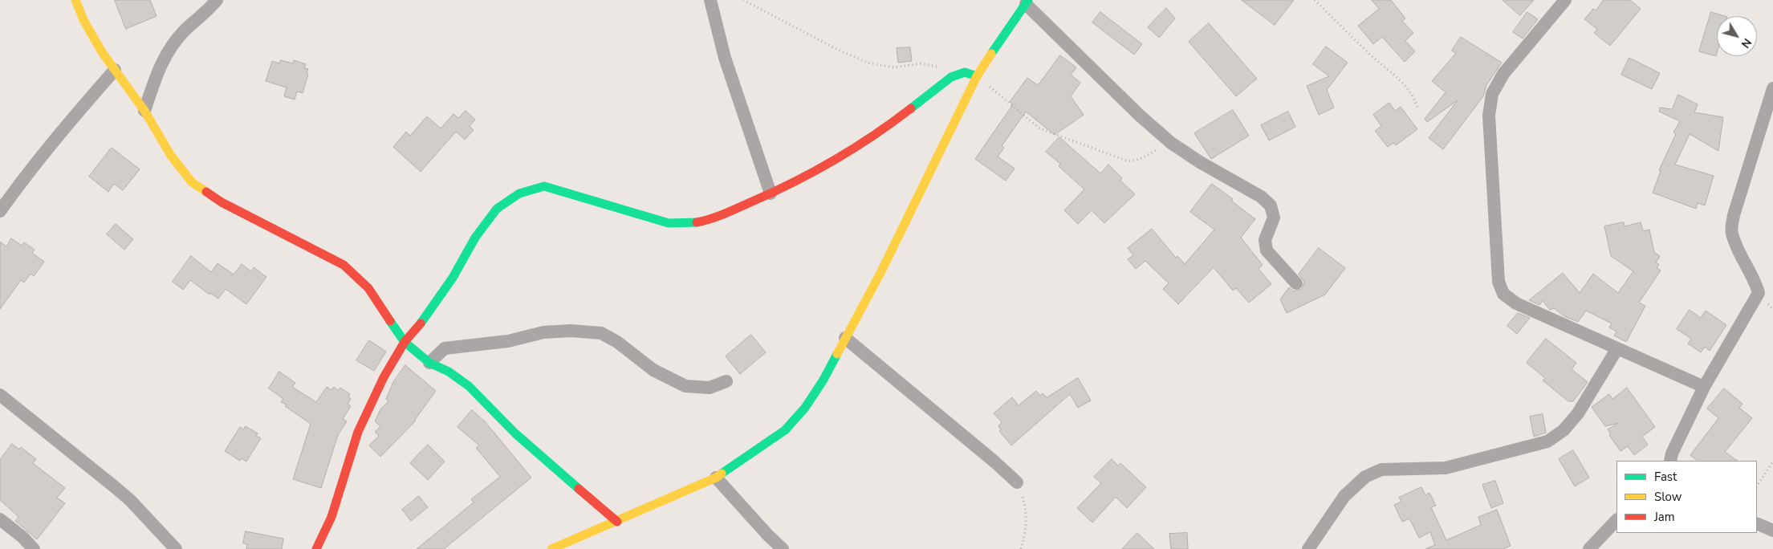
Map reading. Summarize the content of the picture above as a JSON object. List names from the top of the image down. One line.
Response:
{"legend":["Fast","Slow","Jam"],"north":"bottom right"}
